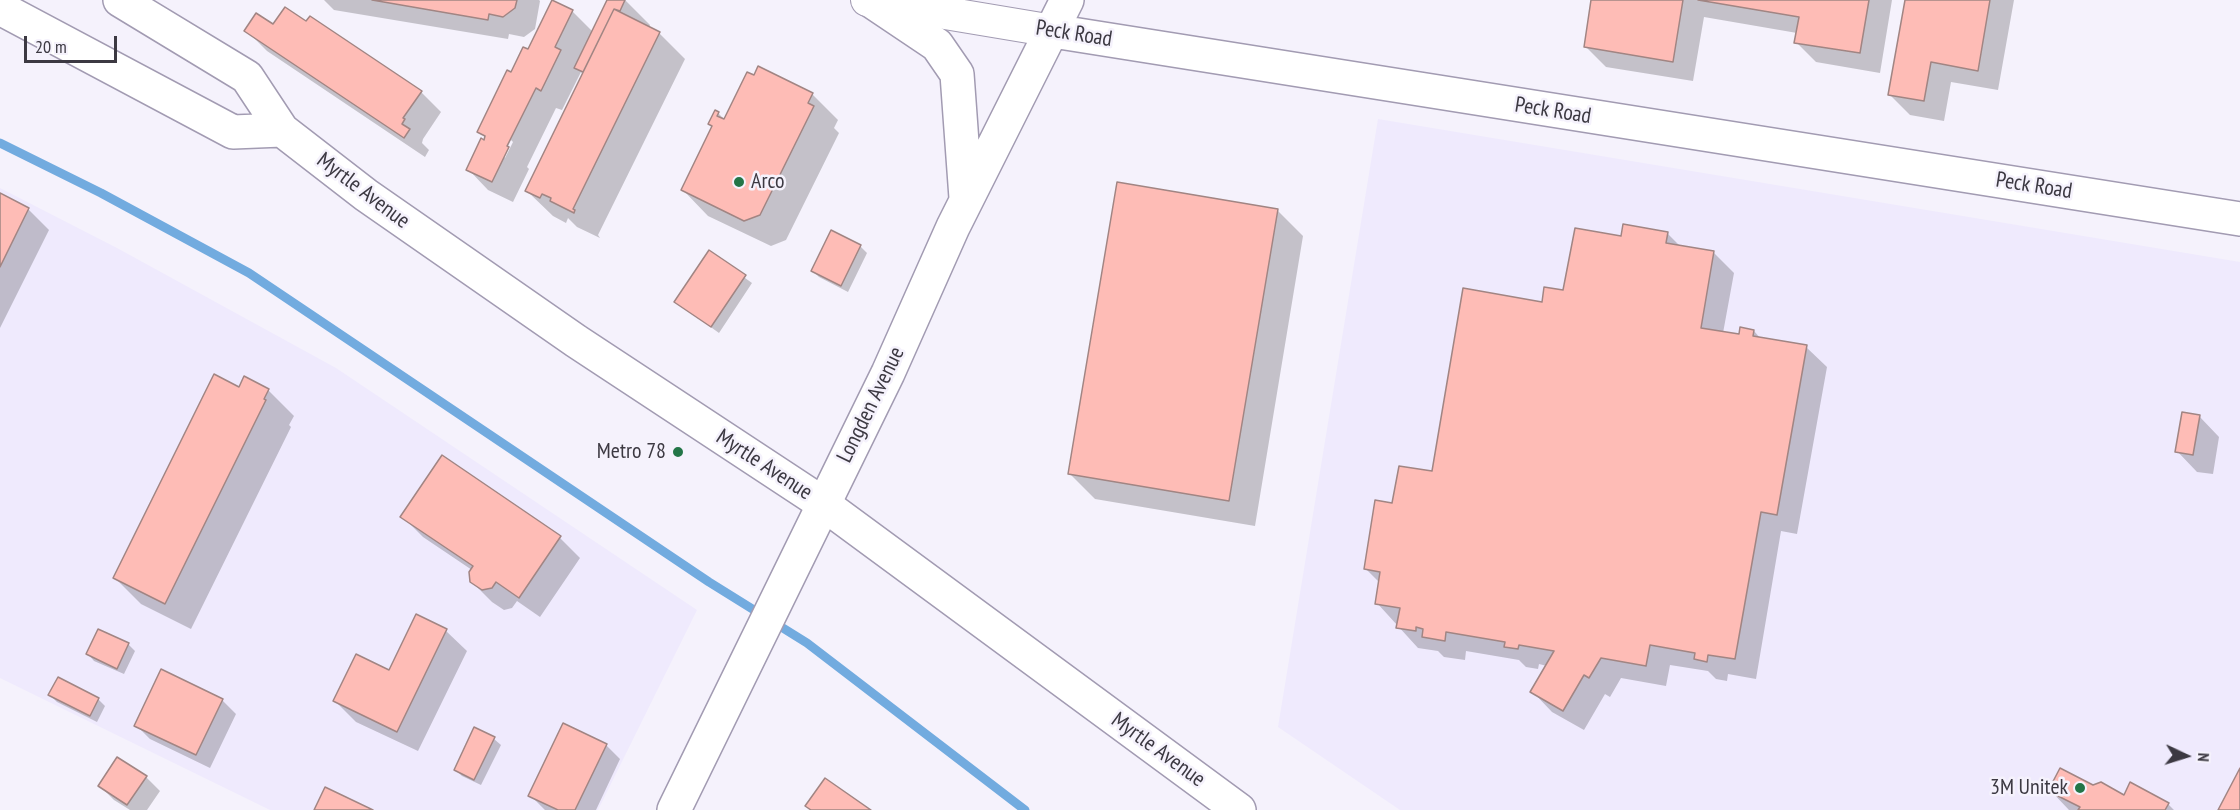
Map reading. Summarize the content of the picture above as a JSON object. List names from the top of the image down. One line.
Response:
{"streets":{"street":["Peck Road","Myrtle Avenue","Longden Avenue"]},"crossings":[["Peck Road","Longden Avenue"],["Myrtle Avenue","Longden Avenue"]],"places":["Arco","Metro 78","3M Unitek"],"scale_bar":"20 m","north":"right"}
